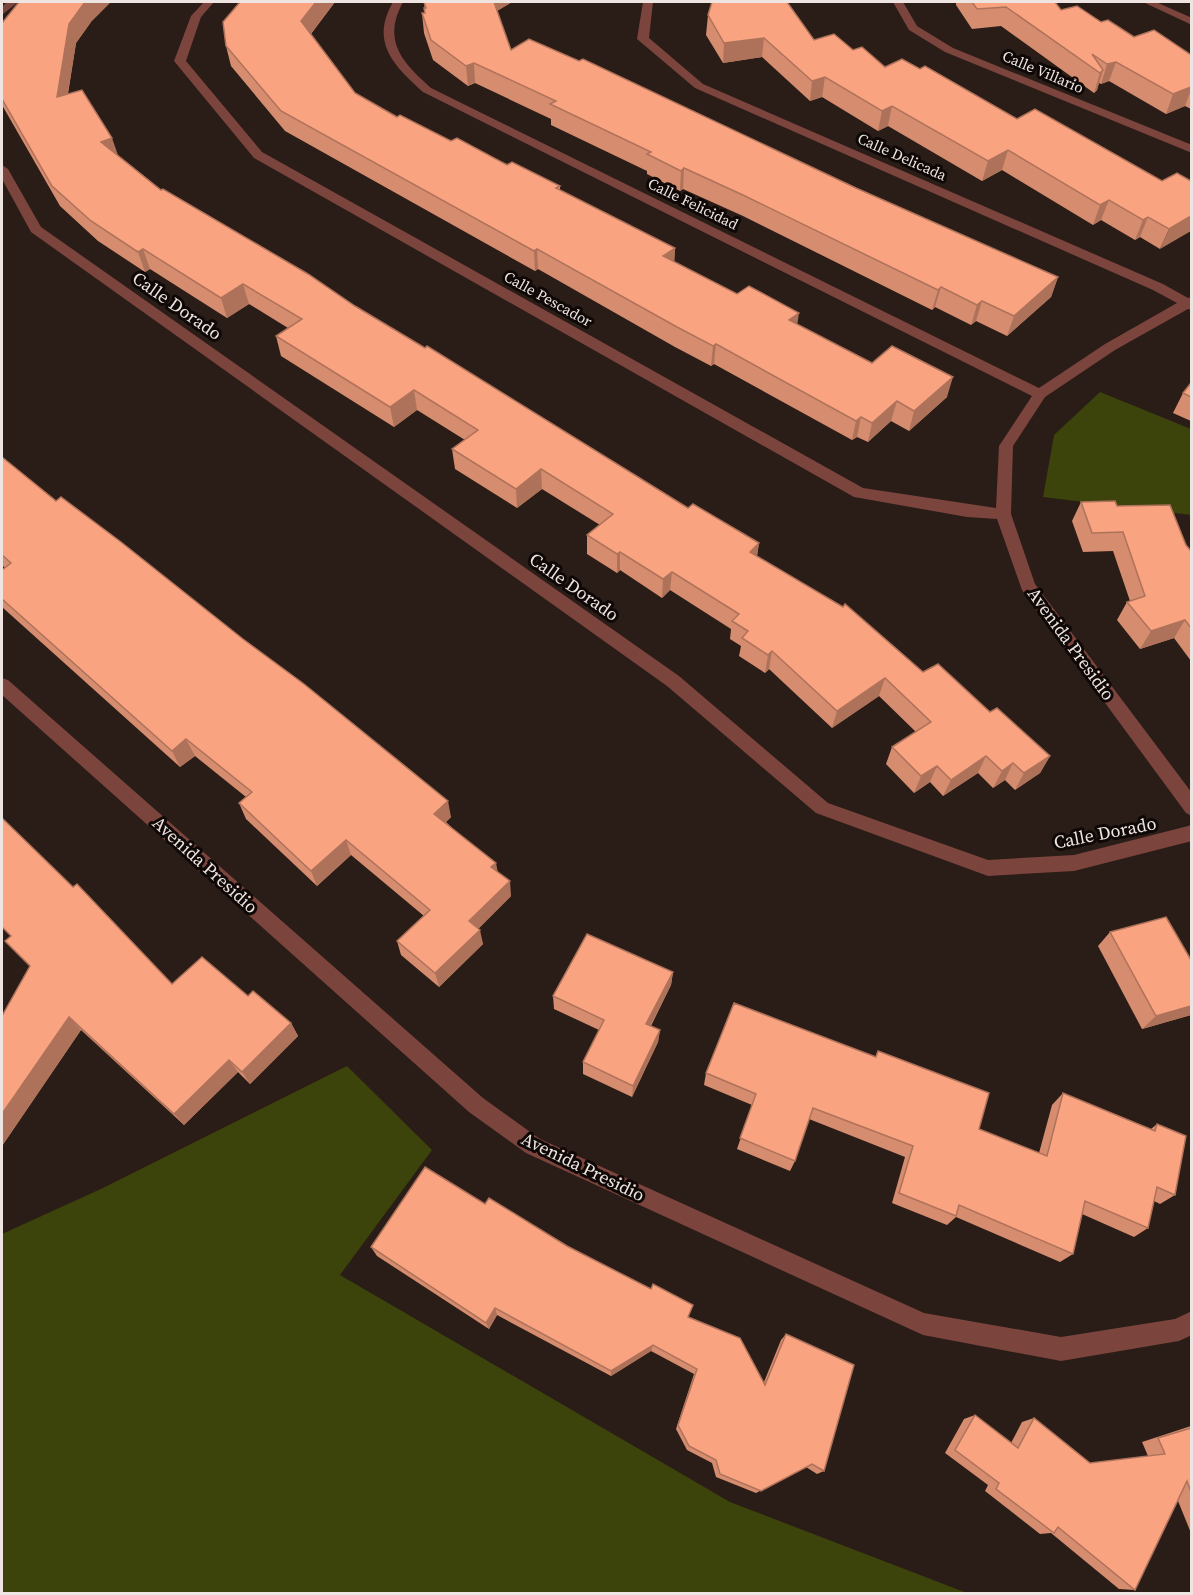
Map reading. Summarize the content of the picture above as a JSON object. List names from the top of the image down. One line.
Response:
{"streets":{"street":["Calle Villario","Calle Delicada","Calle Felicidad","Calle Pescador","Calle Dorado","Avenida Presidio"]},"crossings":[["Calle Delicada","Avenida Presidio"],["Calle Felicidad","Avenida Presidio"],["Calle Pescador","Avenida Presidio"]]}
